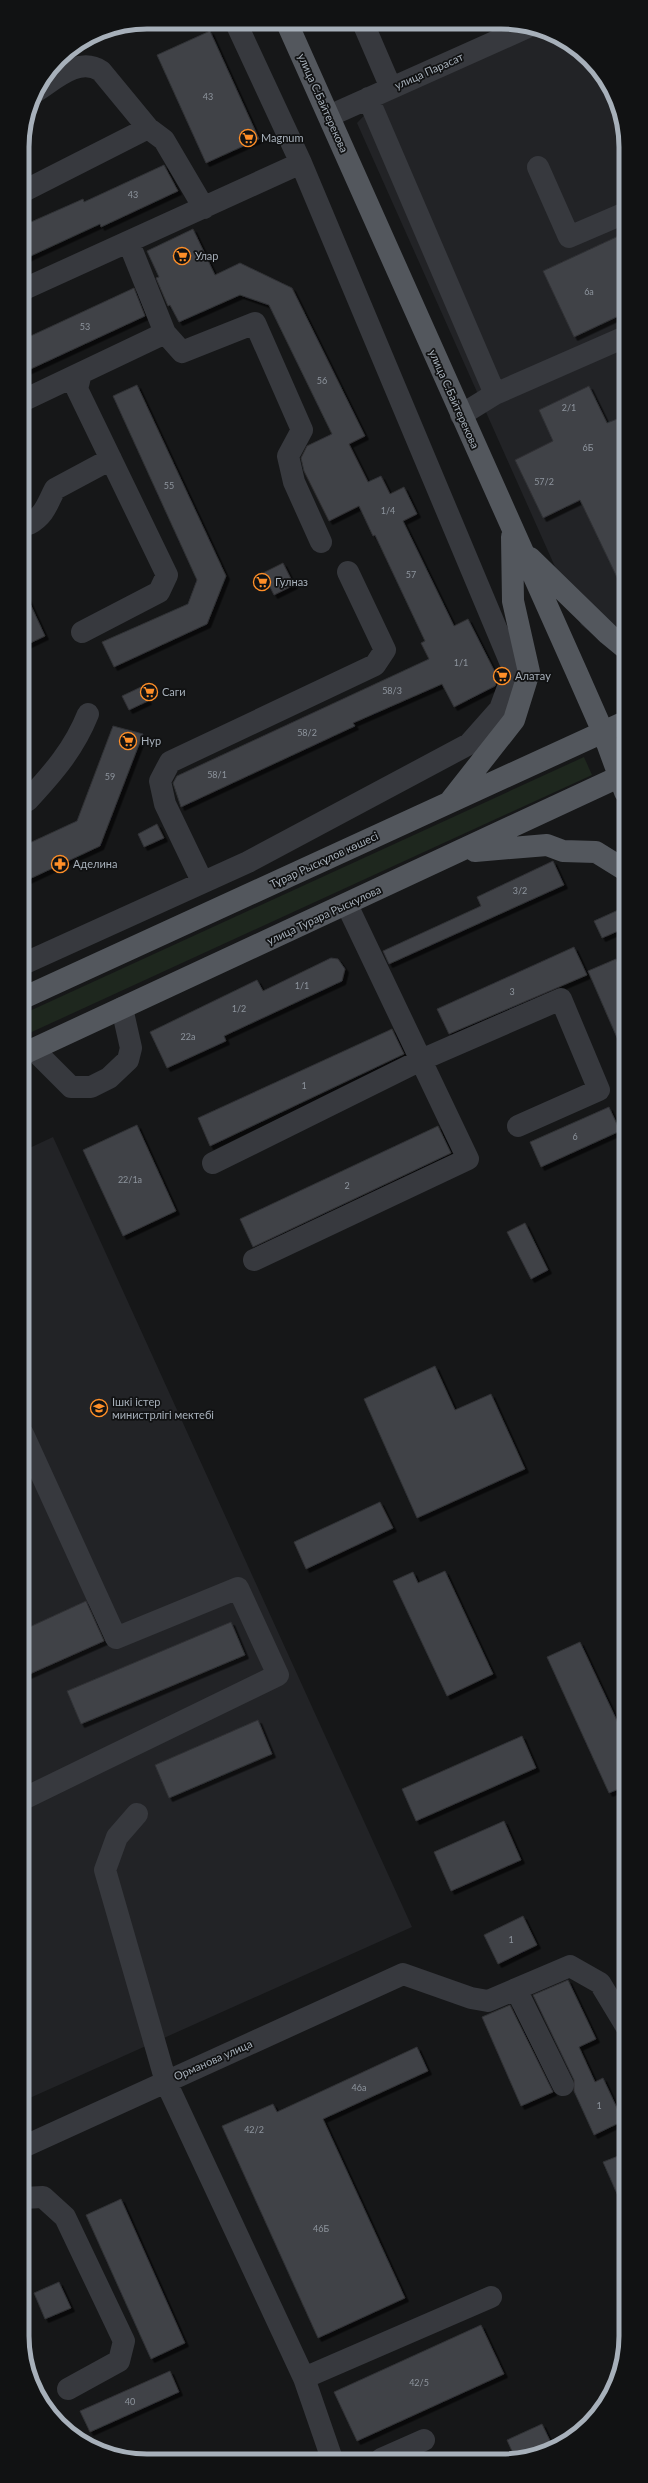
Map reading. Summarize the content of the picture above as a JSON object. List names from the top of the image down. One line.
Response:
{"streets":{"main road":["улица С.Байтерекова","Тұрар Рыскұлов көшесі","улица Турара Рыскулова"],"street":["улица Парасат","Орманова улица"]},"crossings":[["улица Парасат","улица С.Байтерекова"],["улица С.Байтерекова","Тұрар Рыскұлов көшесі"]],"places":{"supermarket":["Magnum","Улар","Гулназ","Алатау","Саги","Нур"],"pharmacy":["Аделина"],"school or university":["Ішкі істер министрлігі мектебі"]},"house_numbers":["43","43","6а","53","56","2/1","6Б","57/2","55","1/4","57","1/1","58/3","58/2","58/1","59","3/2","1/1","3","1/2","22а","1","6","22/1а","2","1","46а","1","42/2","46Б","42/5","40"]}
